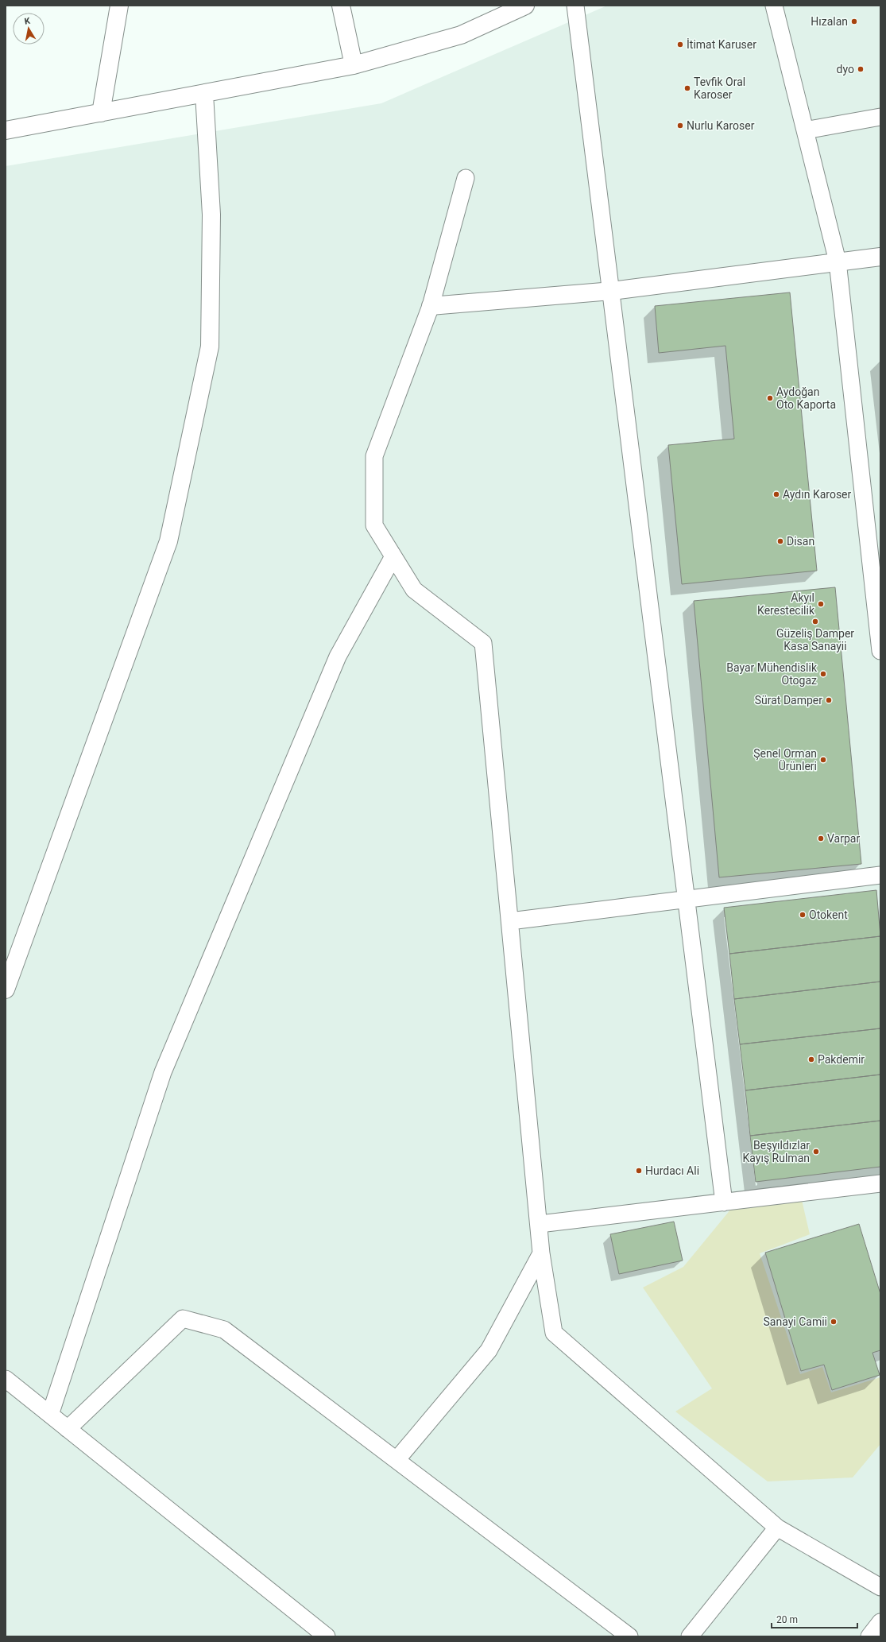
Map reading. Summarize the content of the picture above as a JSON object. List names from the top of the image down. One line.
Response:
{"places":["Hızalan","İtimat Karuser","dyo","Tevfik Oral Karoser","Nurlu Karoser","Aydoğan Oto Kaporta","Aydın Karoser","Disan","Akyıl Kerestecilik","Güzeliş Damper Kasa Sanayii","Bayar Mühendislik Otogaz","Sürat Damper","Şenel Orman Ürünleri","Varpar","Otokent","Pakdemir","Beşyıldızlar Kayış Rulman","Hurdacı Ali","Sanayi Camii"],"scale_bar":"20 m","north":"top"}
